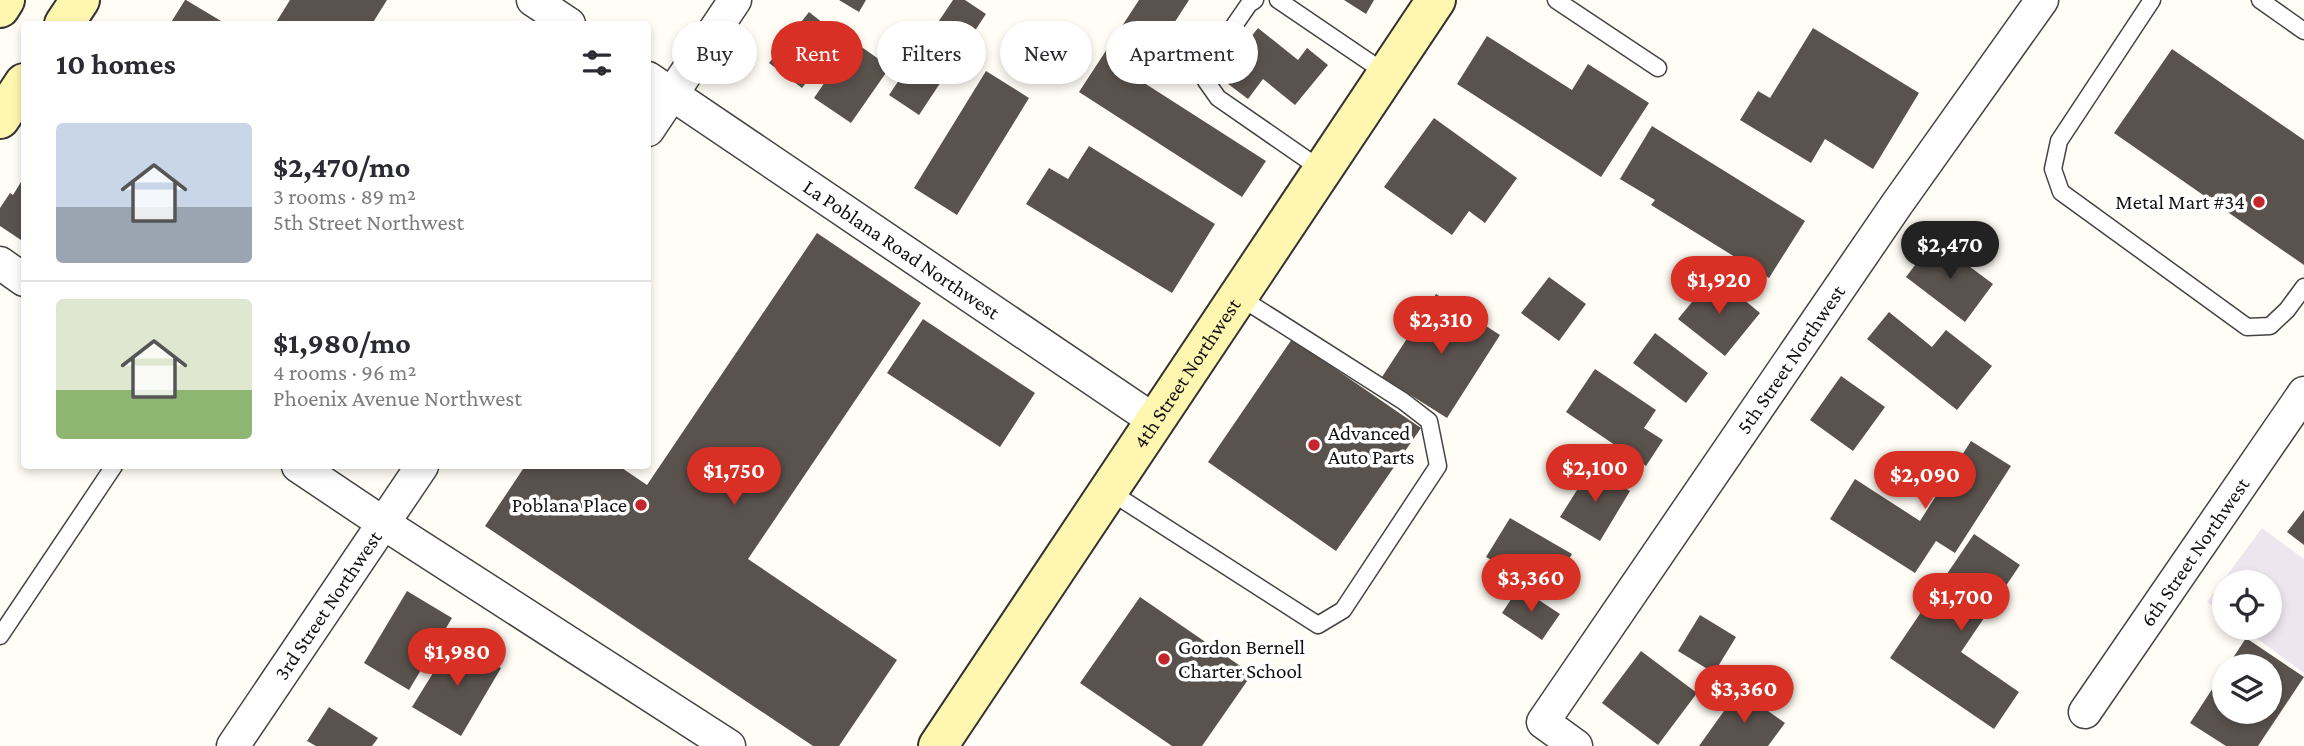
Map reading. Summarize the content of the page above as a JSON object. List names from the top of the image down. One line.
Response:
{"streets":{"main road":["4th Street Northwest"],"street":["La Poblana Road Northwest","5th Street Northwest","6th Street Northwest","3rd Street Northwest"]},"crossings":[["La Poblana Road Northwest","4th Street Northwest"]],"places":["Metal Mart #34","Advanced Auto Parts","Poblana Place","Gordon Bernell Charter School"],"page":{"chip":["Buy","Rent","Filters","New","Apartment"],"heading":"10 homes","list":[{"name":"$2,470/mo","note":"3 rooms · 89 m² · 5th Street Northwest"},{"name":"$1,980/mo","note":"4 rooms · 96 m² · Phoenix Avenue Northwest"}],"price":["$2,470","$1,920","$2,310","$2,100","$1,750","$2,090","$3,360","$1,700","$1,980","$3,360"]}}
